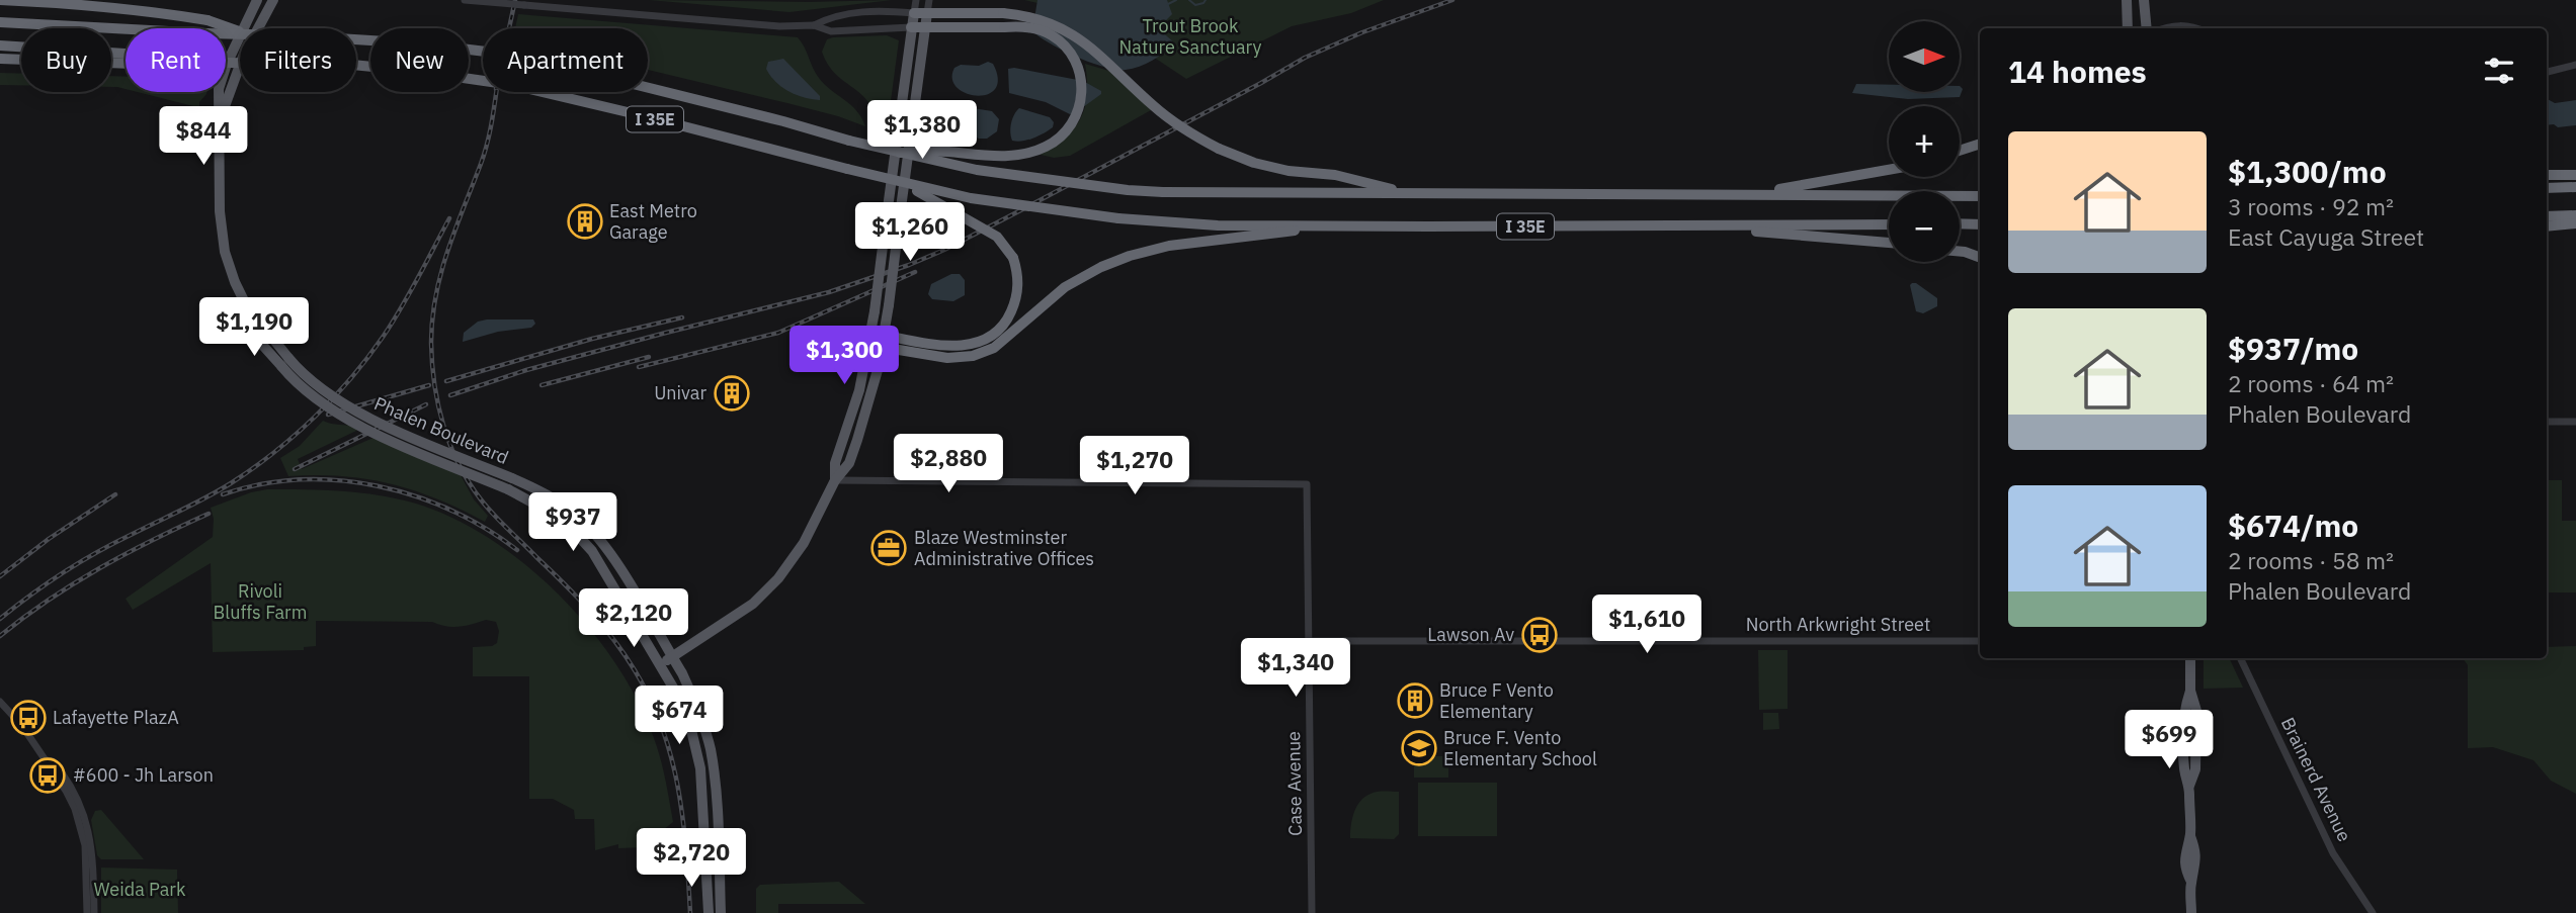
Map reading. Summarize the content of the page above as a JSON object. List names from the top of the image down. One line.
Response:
{"streets":{"highway":["I 35E"],"main road":["Phalen Boulevard"],"street":["North Arkwright Street","Brainerd Avenue","Case Avenue"]},"crossings":[["North Arkwright Street","Case Avenue"]],"parks":["Trout Brook Nature Sanctuary","Rivoli Bluffs Farm","Weida Park"],"places":{"building":["East Metro Garage","Univar","Bruce F Vento Elementary"],"office":["Blaze Westminster Administrative Offices"],"bus stop":["Lawson Av","Lafayette PlazA","#600 - Jh Larson"],"school or university":["Bruce F. Vento Elementary School"]},"north":"right","page":{"map_buttons":["+","−"],"chip":["Buy","Rent","Filters","New","Apartment"],"heading":"14 homes","price":["$1,380","$844","$1,260","$1,190","$1,300","$2,880","$1,270","$937","$2,120","$1,610","$1,340","$674","$699","$2,720"],"list":[{"name":"$1,300/mo","note":"3 rooms · 92 m² · East Cayuga Street"},{"name":"$937/mo","note":"2 rooms · 64 m² · Phalen Boulevard"},{"name":"$674/mo","note":"2 rooms · 58 m² · Phalen Boulevard"}]}}
